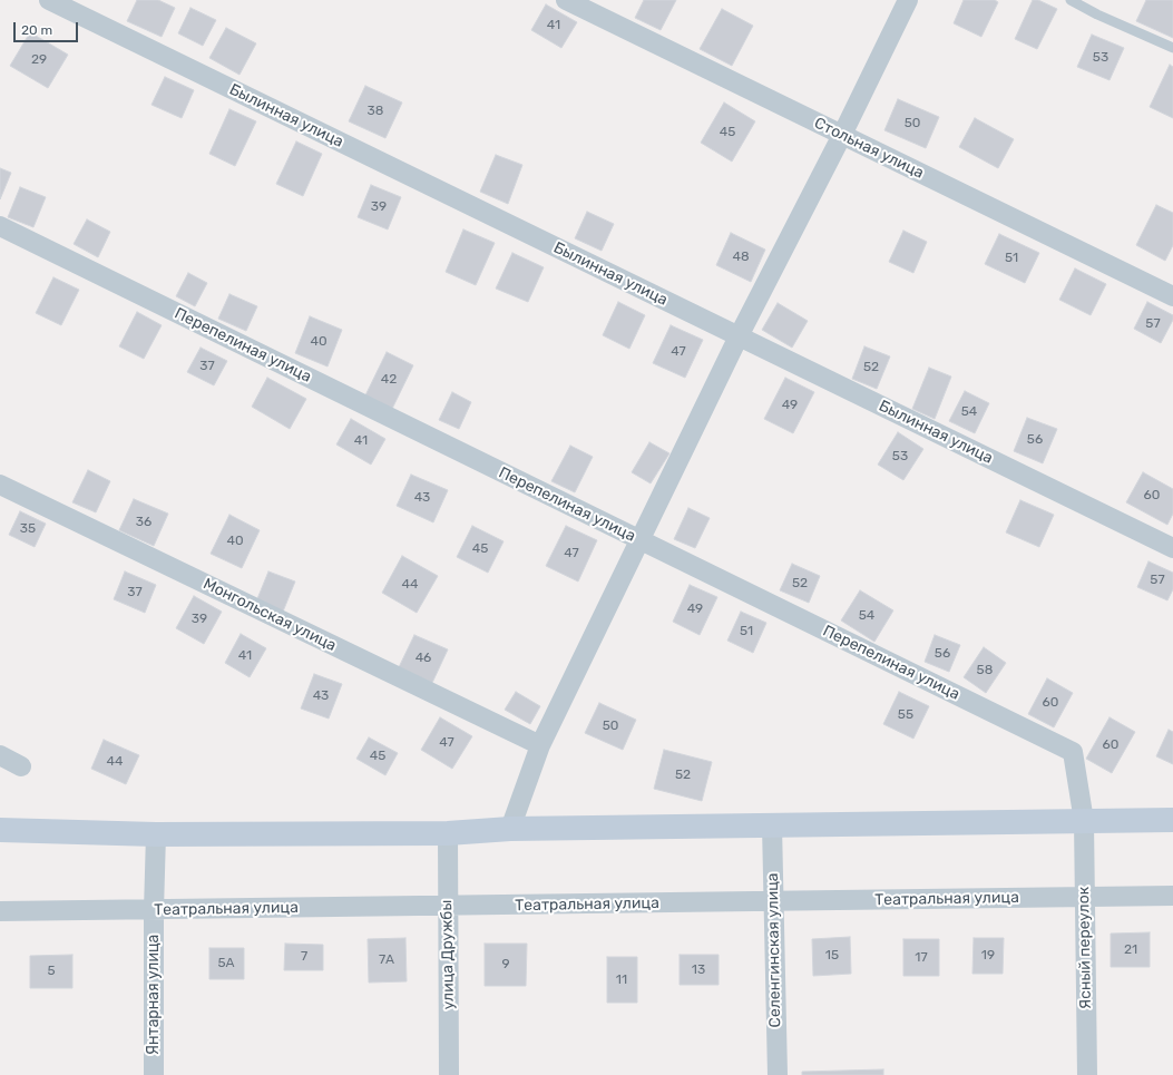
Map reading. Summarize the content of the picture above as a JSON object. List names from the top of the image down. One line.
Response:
{"streets":{"street":["Былинная улица","Стольная улица","Перепелиная улица","Монгольская улица","Театральная улица","Ясный переулок","Селенгинская улица","улица Дружбы","Янтарная улица"]},"crossings":[["Перепелиная улица","Ясный переулок"],["Театральная улица","Ясный переулок"],["Театральная улица","Селенгинская улица"],["Театральная улица","улица Дружбы"],["Театральная улица","Янтарная улица"]],"house_numbers":["41","53","29","38","50","45","39","48","51","57","40","47","37","52","42","49","54","56","41","53","60","43","36","35","40","45","47","57","52","44","37","49","54","39","51","56","41","46","58","43","60","55","50","47","60","45","44","52","21","15","19","7","17","7А","5А","9","13","5","11"],"scale_bar":"20 m"}
